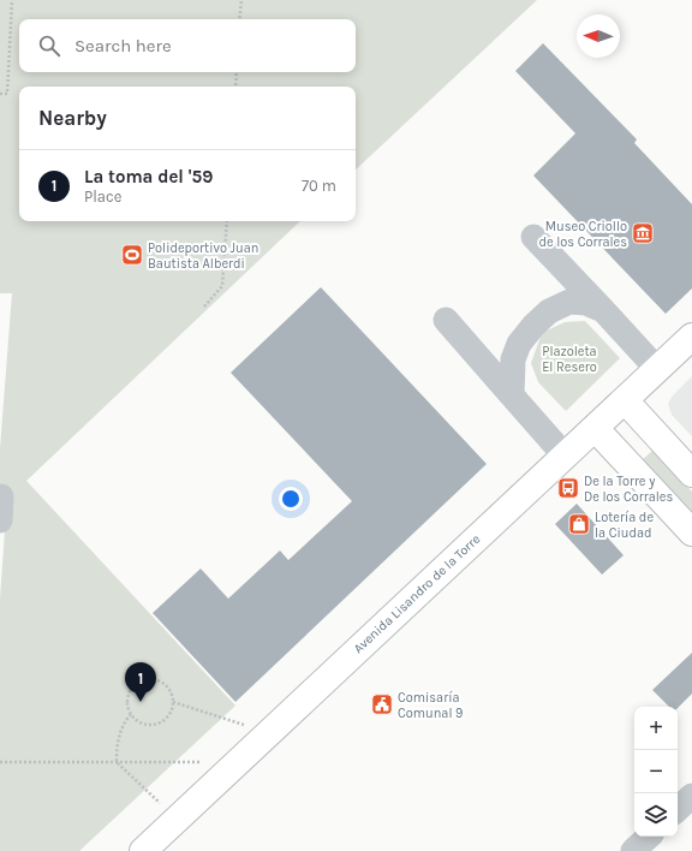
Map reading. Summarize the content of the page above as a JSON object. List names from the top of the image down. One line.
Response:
{"streets":{"main road":["Avenida Lisandro de la Torre"]},"parks":["Plazoleta El Resero"],"places":{"museum":["Museo Criollo de los Corrales"],"sports":["Polideportivo Juan Bautista Alberdi"],"bus stop":["De la Torre y De los Corrales"],"shop":["Lotería de la Ciudad"],"public building":["Comisaría Comunal 9"]},"north":"left","page":{"search":"Search here","heading":"Nearby","list":[{"mark":"1","name":"La toma del '59","note":"Place","value":"70 m"}],"pins":"1","map_buttons":["+","−"]}}
